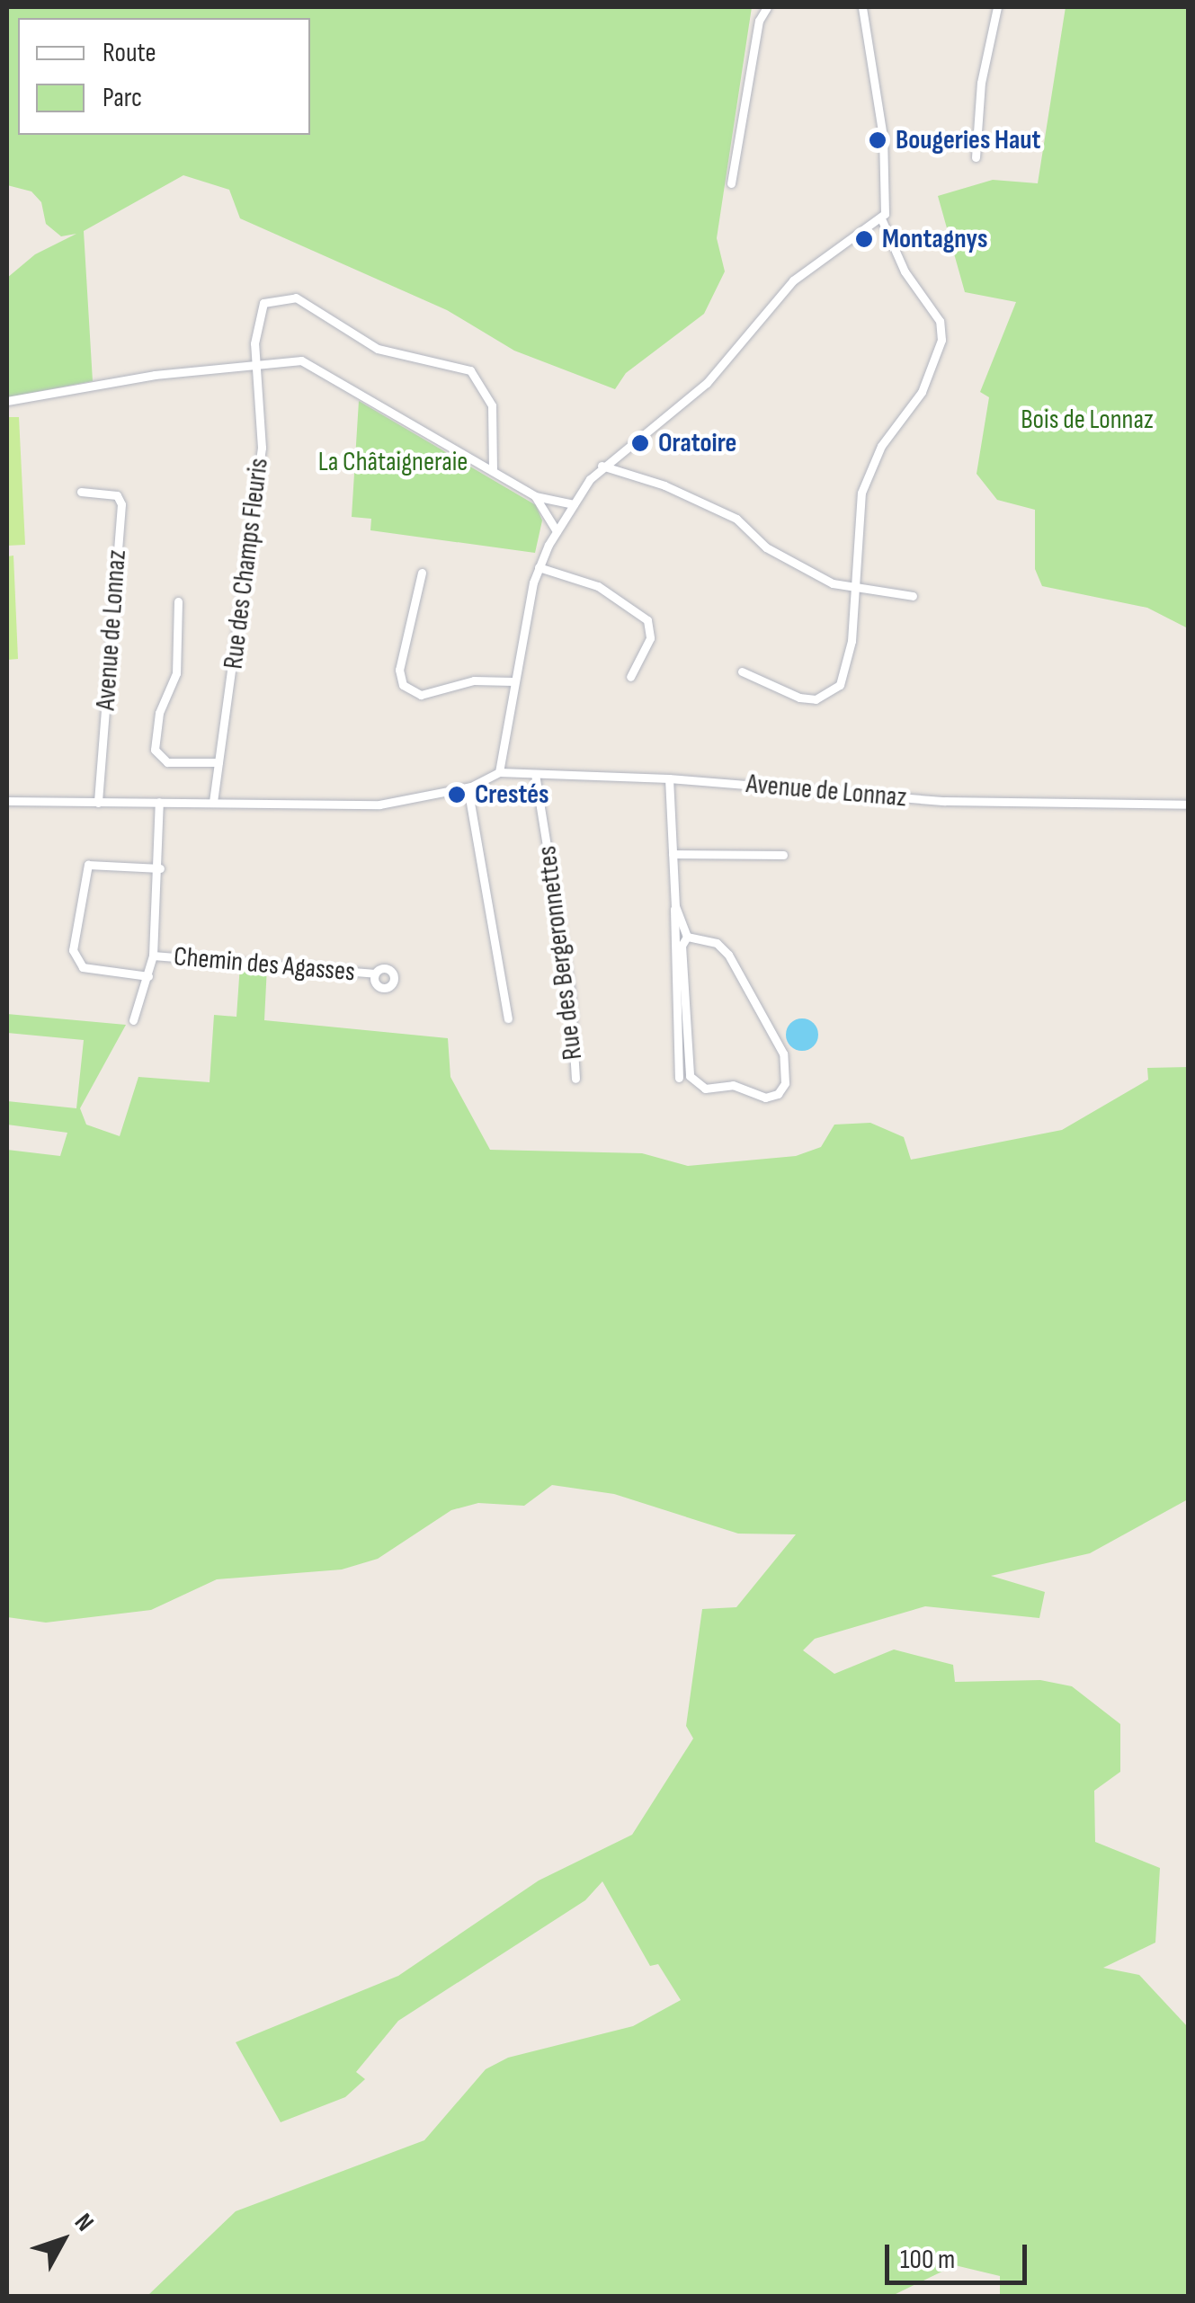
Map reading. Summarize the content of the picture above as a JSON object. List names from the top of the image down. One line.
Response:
{"streets":{"street":["Rue des Champs Fleuris","Avenue de Lonnaz","Rue des Bergeronnettes","Chemin des Agasses"]},"crossings":[["Rue des Champs Fleuris","Avenue de Lonnaz"],["Avenue de Lonnaz","Rue des Bergeronnettes"],["Avenue de Lonnaz","Chemin des Agasses"]],"parks":["Bois de Lonnaz","La Châtaigneraie"],"places":["Bougeries Haut","Montagnys","Oratoire","Crestés"],"legend":["Route","Parc"],"scale_bar":"100 m","north":"top right"}
